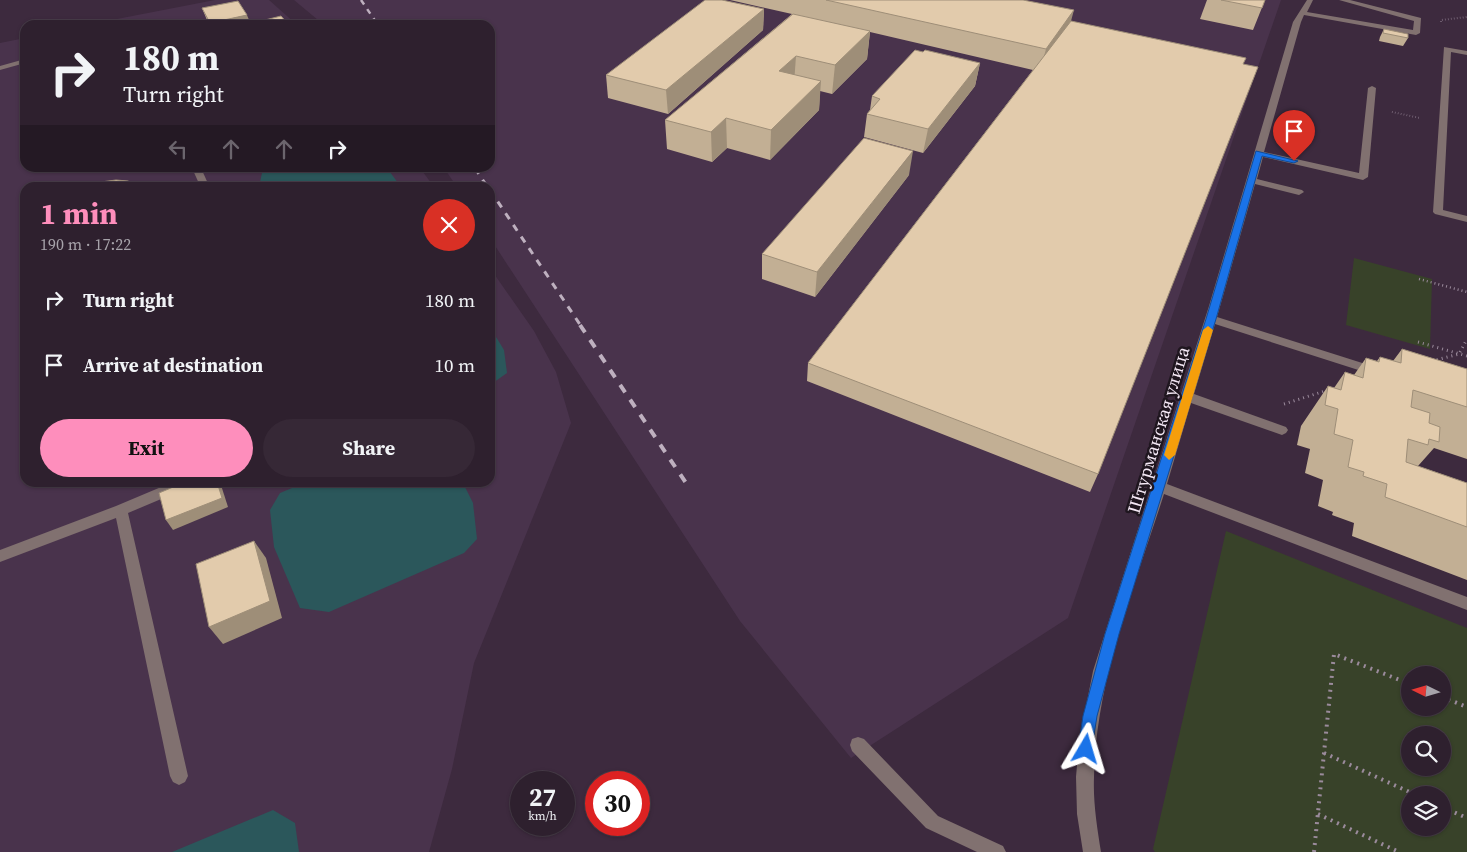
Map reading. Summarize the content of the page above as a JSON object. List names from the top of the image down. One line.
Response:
{"streets":{"street":["Штурманская улица"]},"north":"left","page":{"turn":["180 m","Turn right"],"heading":["1 min","190 m · 17:22"],"list":[{"name":"Turn right","value":"180 m"},{"name":"Arrive at destination","value":"10 m"}],"buttons":["Exit","Share"],"speed":"27 km/h","limit":"30"}}
